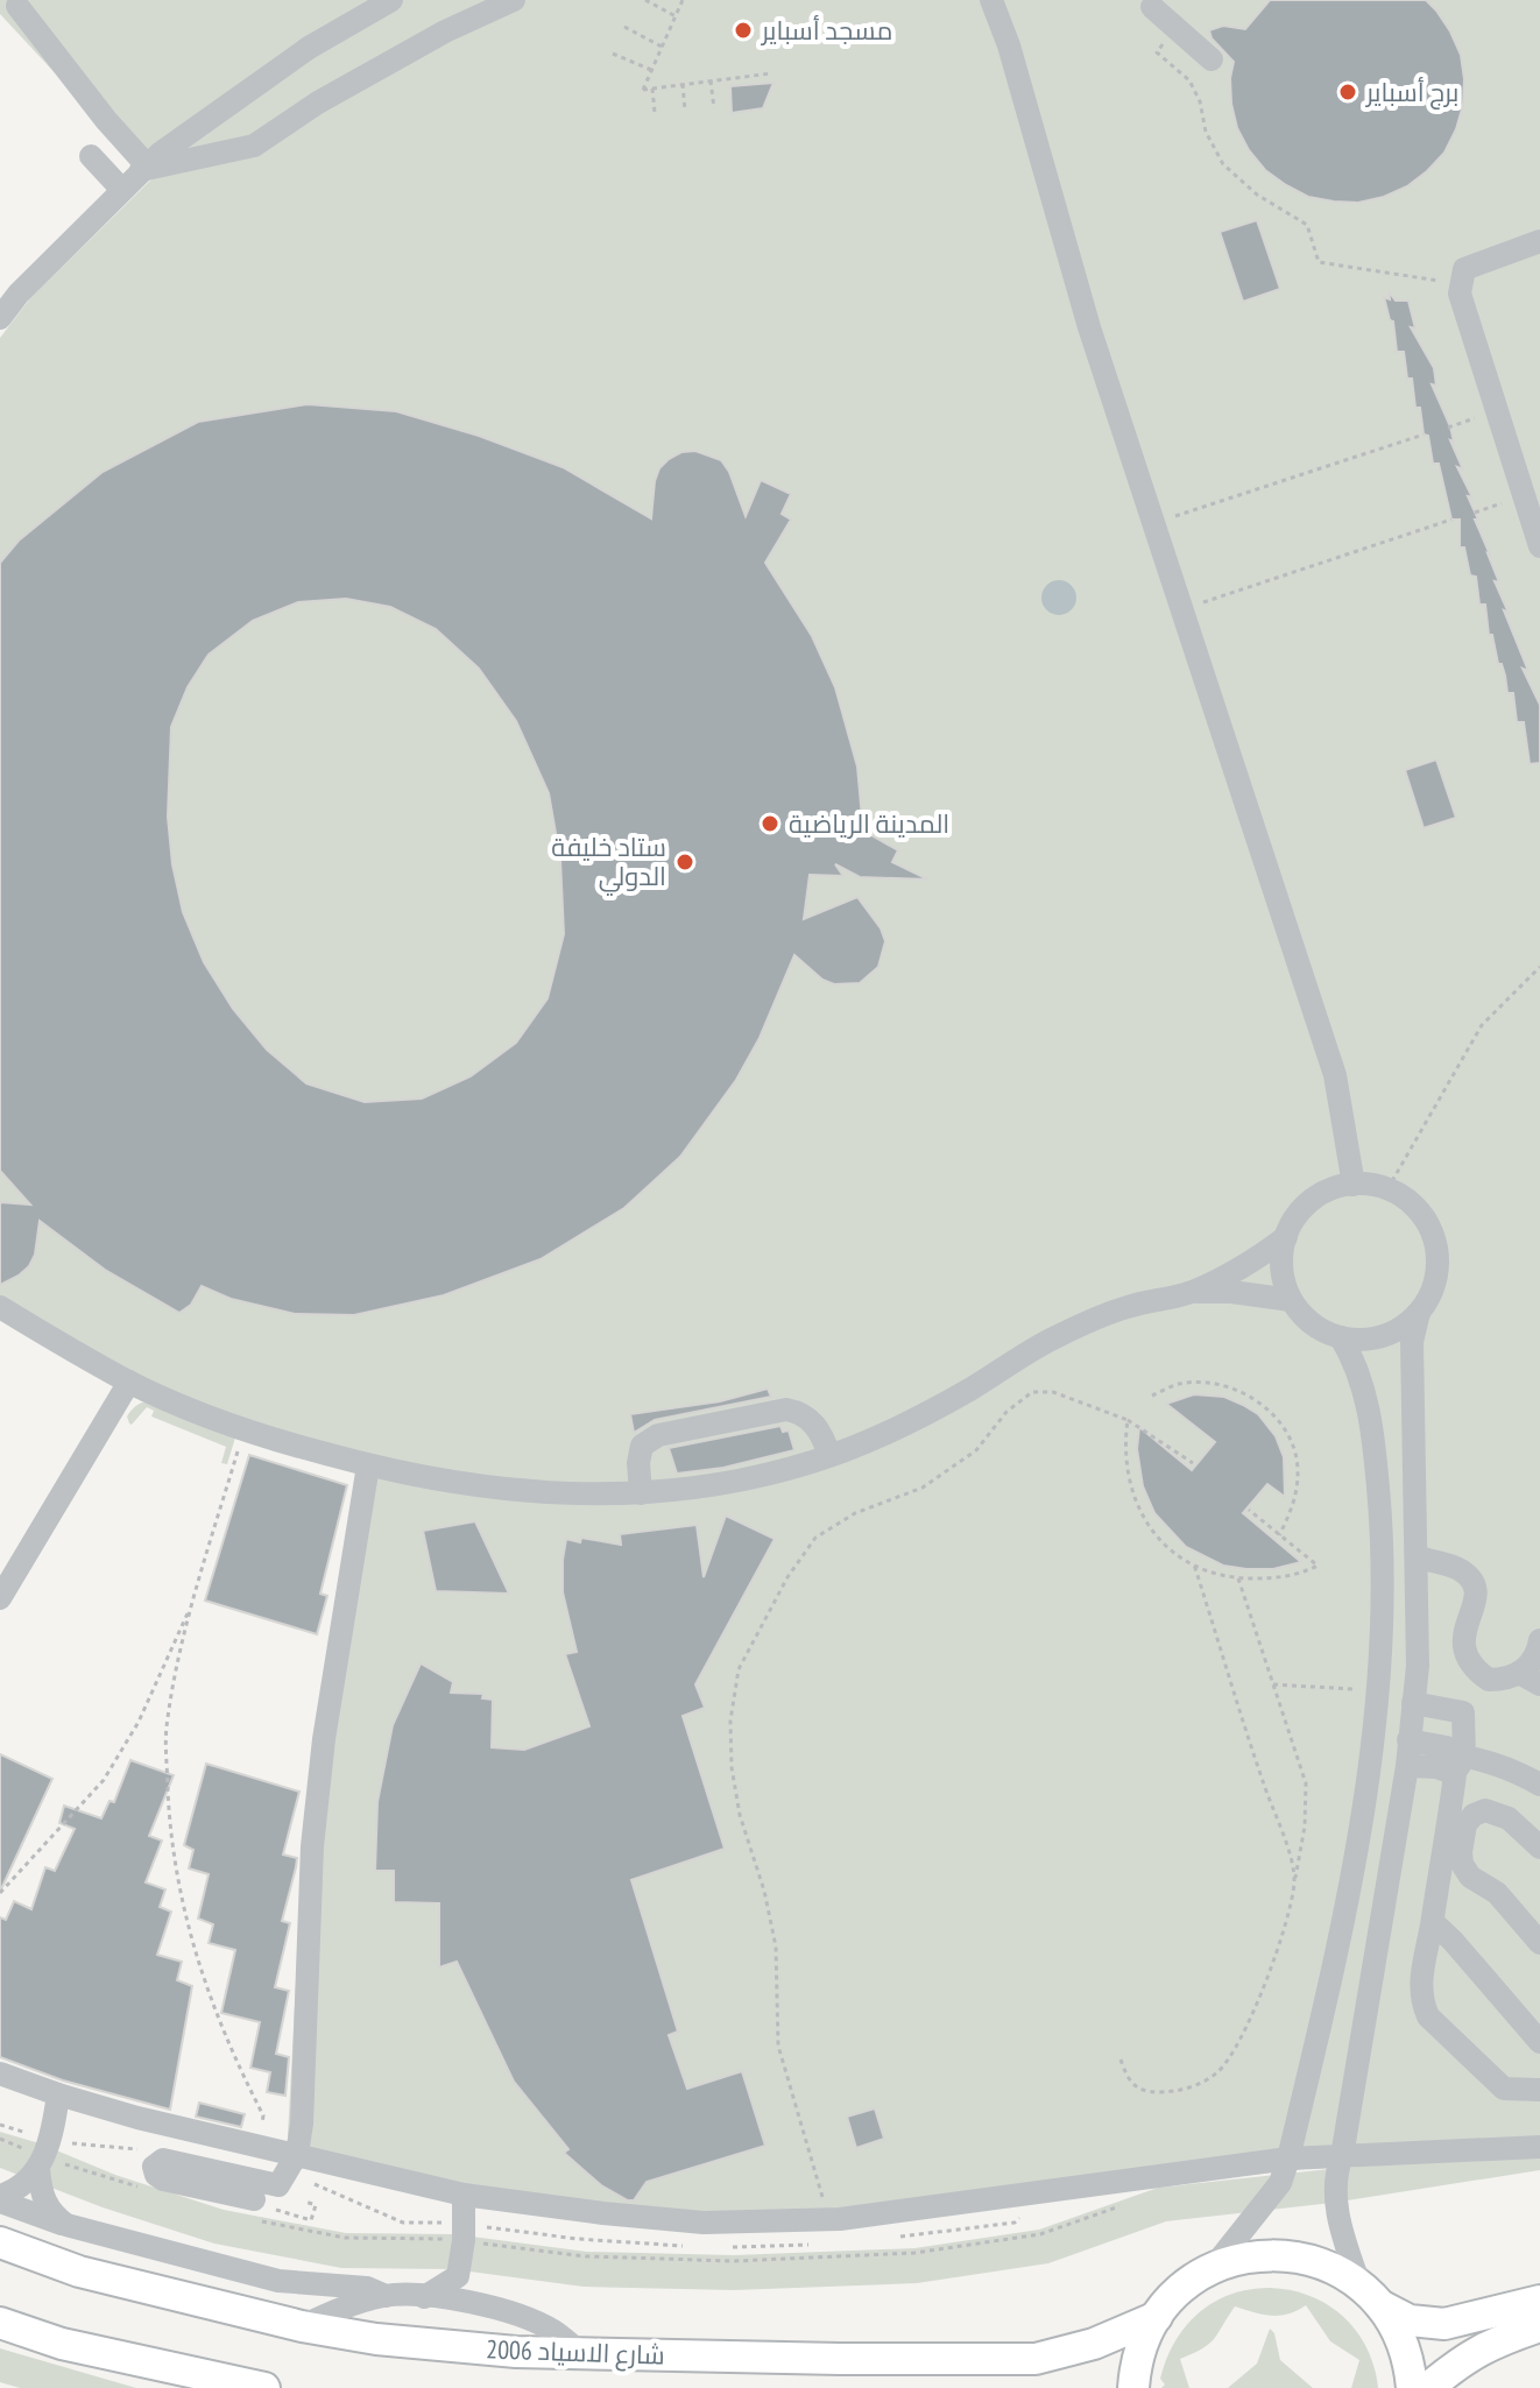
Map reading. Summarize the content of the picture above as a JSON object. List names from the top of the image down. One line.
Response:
{"streets":{"main road":["شارع الاسياد 2006"]},"places":["مسجد أسباير","برج أسباير","المدينة الرياضية","ستاد خليفة الدولي"]}
